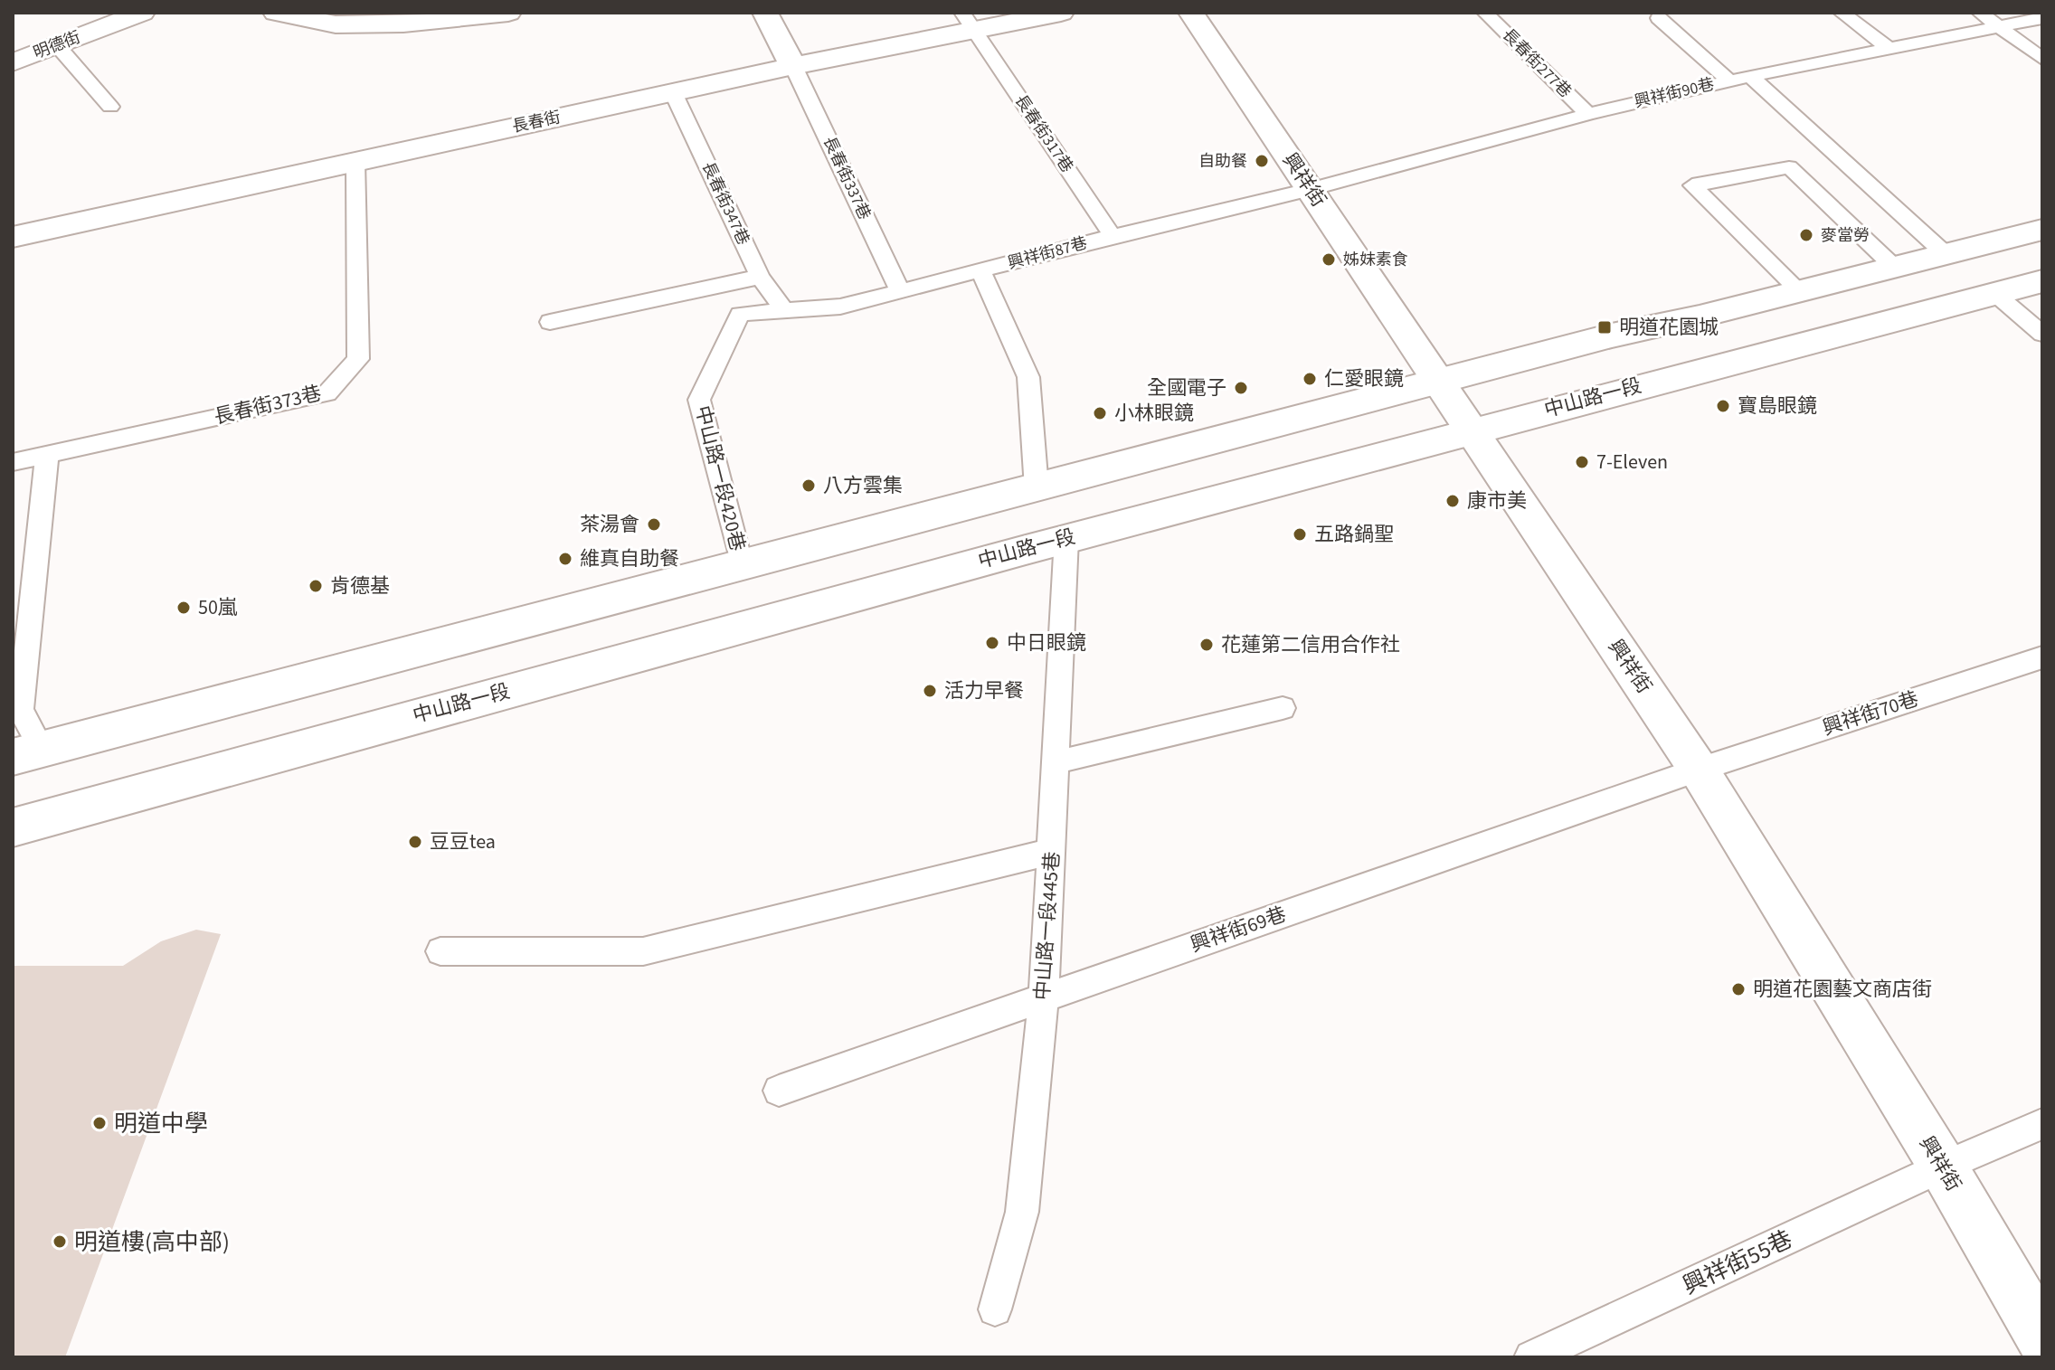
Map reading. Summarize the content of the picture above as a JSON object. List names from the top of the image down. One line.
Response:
{"streets":{"main road":["明德街","長春街","興祥街","中山路一段"],"lane":["長春街277巷","興祥街90巷","長春街317巷","長春街337巷","長春街347巷","興祥街87巷","長春街373巷","中山路一段420巷","興祥街70巷","中山路一段445巷","興祥街69巷","興祥街55巷"]},"crossings":[["長春街277巷","興祥街90巷"],["興祥街90巷","興祥街"],["興祥街90巷","興祥街87巷"],["長春街","長春街317巷"],["長春街","長春街337巷"],["長春街","長春街347巷"],["長春街","長春街373巷"],["長春街317巷","興祥街87巷"],["長春街337巷","興祥街87巷"],["興祥街","興祥街87巷"],["興祥街","中山路一段"],["興祥街","興祥街70巷"],["興祥街","興祥街69巷"],["興祥街","興祥街55巷"],["長春街347巷","興祥街87巷"],["長春街347巷","中山路一段420巷"],["興祥街87巷","中山路一段420巷"],["中山路一段","中山路一段445巷"],["興祥街70巷","興祥街69巷"],["中山路一段445巷","興祥街69巷"]],"places":{"other":["自助餐","麥當勞","姊妹素食","仁愛眼鏡","全國電子","寶島眼鏡","小林眼鏡","7-Eleven","八方雲集","康市美","茶湯會","五路鍋聖","維真自助餐","肯德基","50嵐","中日眼鏡","花蓮第二信用合作社","活力早餐","豆豆tea","明道花園藝文商店街","明道中學","明道樓(高中部)"],"transit":["明道花園城"]}}
